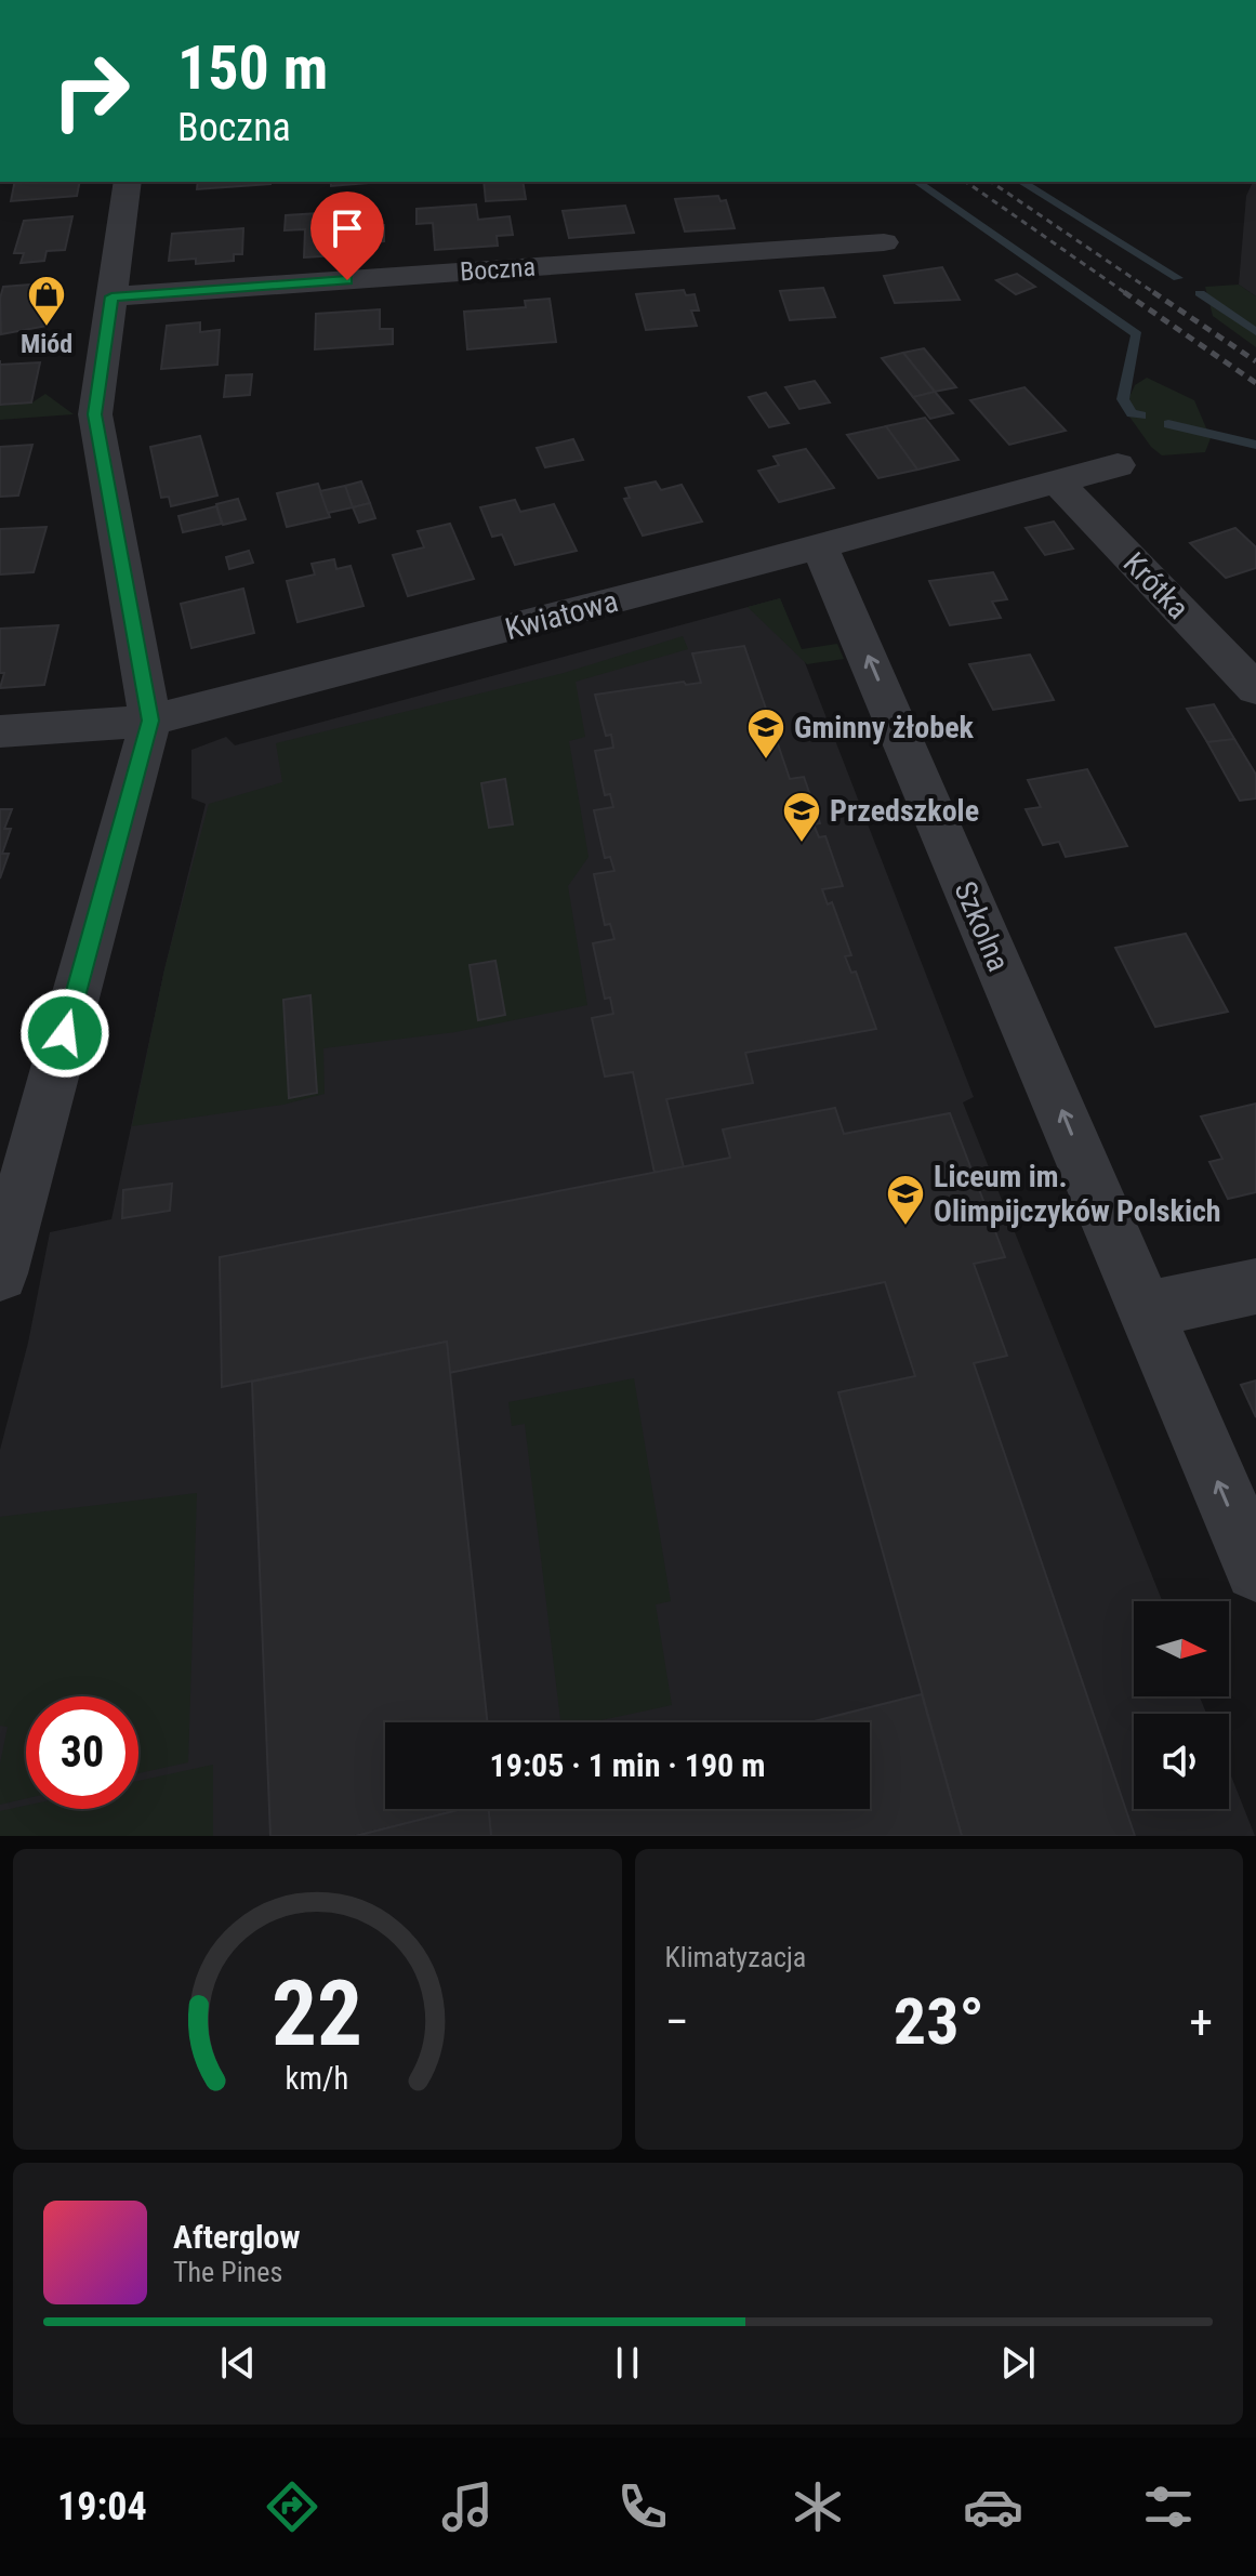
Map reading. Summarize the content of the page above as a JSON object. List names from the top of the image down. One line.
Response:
{"streets":{"street":["Boczna","Krótka","Kwiatowa","Szkolna"]},"crossings":[["Krótka","Kwiatowa"],["Kwiatowa","Szkolna"]],"one_way":["Szkolna"],"places":{"shop":["Miód"],"school or university":["Gminny żłobek","Przedszkole","Liceum im. Olimpijczyków Polskich"]},"north":"right","page":{"turn":["150 m","Boczna"],"limit":"30","trip":"19:05 · 1 min · 190 m","tile":"Klimatyzacja","heat":["−","23°","+"],"song":["Afterglow","The Pines"],"tabs":"19:04","gauge":["22","km/h"]}}
